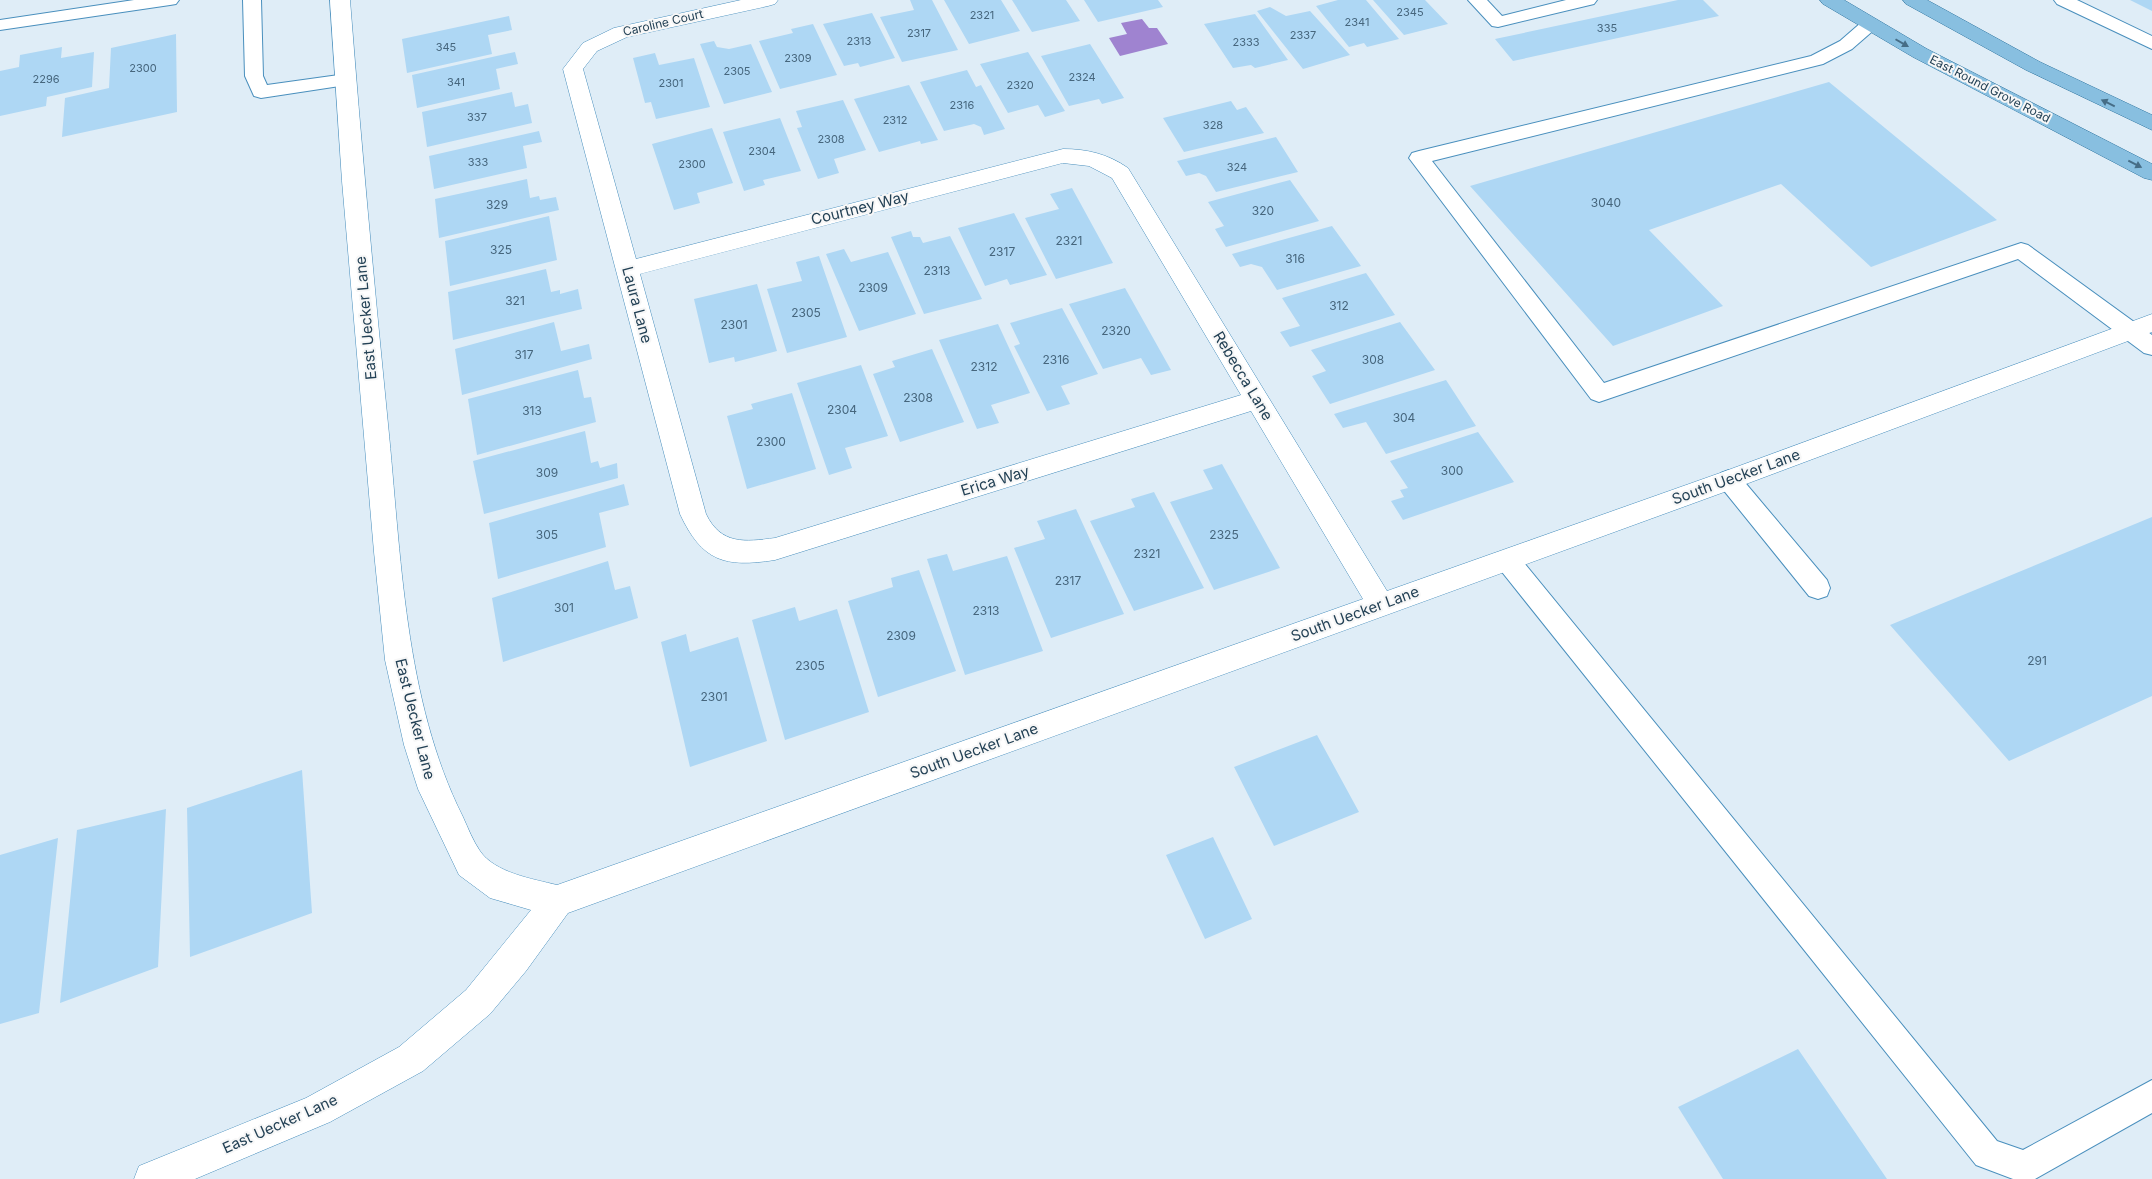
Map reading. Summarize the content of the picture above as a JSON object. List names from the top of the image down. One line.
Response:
{"streets":{"main road":["East Round Grove Road"],"street":["Caroline Court","Courtney Way","Laura Lane","East Uecker Lane","Rebecca Lane","South Uecker Lane","Erica Way"]},"crossings":[["Caroline Court","Laura Lane"],["Courtney Way","Laura Lane"],["Courtney Way","Rebecca Lane"],["Laura Lane","Erica Way"],["East Uecker Lane","South Uecker Lane"],["Rebecca Lane","South Uecker Lane"],["Rebecca Lane","Erica Way"]],"house_numbers":["2345","2321","2341","335","2317","2337","2313","2333","345","2309","2300","2305","2324","2296","341","2301","2320","2316","337","2312","328","2308","2304","333","2300","324","3040","329","320","2321","325","2317","316","2313","2309","321","312","2305","2301","2320","317","2316","308","2312","2308","2304","313","304","2300","300","309","305","2325","2321","2317","301","2313","2309","291","2305","2301"]}
